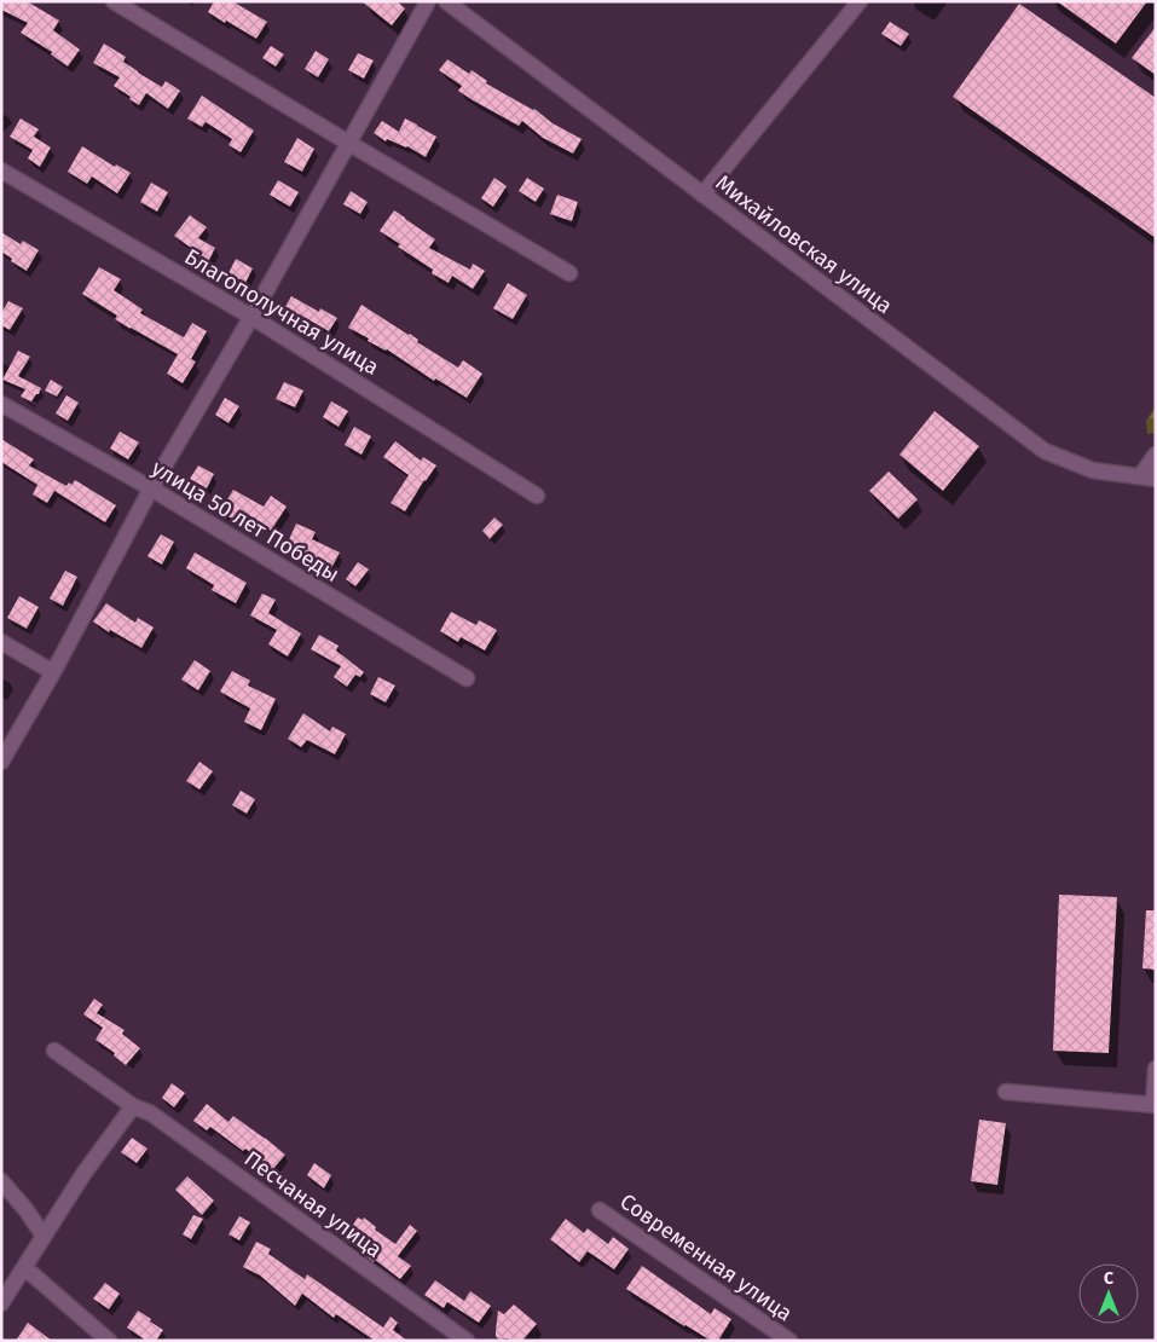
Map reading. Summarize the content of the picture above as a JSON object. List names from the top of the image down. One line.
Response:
{"streets":{"street":["Михайловская улица","Благополучная улица","улица 50 лет Победы","Песчаная улица","Современная улица"]},"north":"top"}
